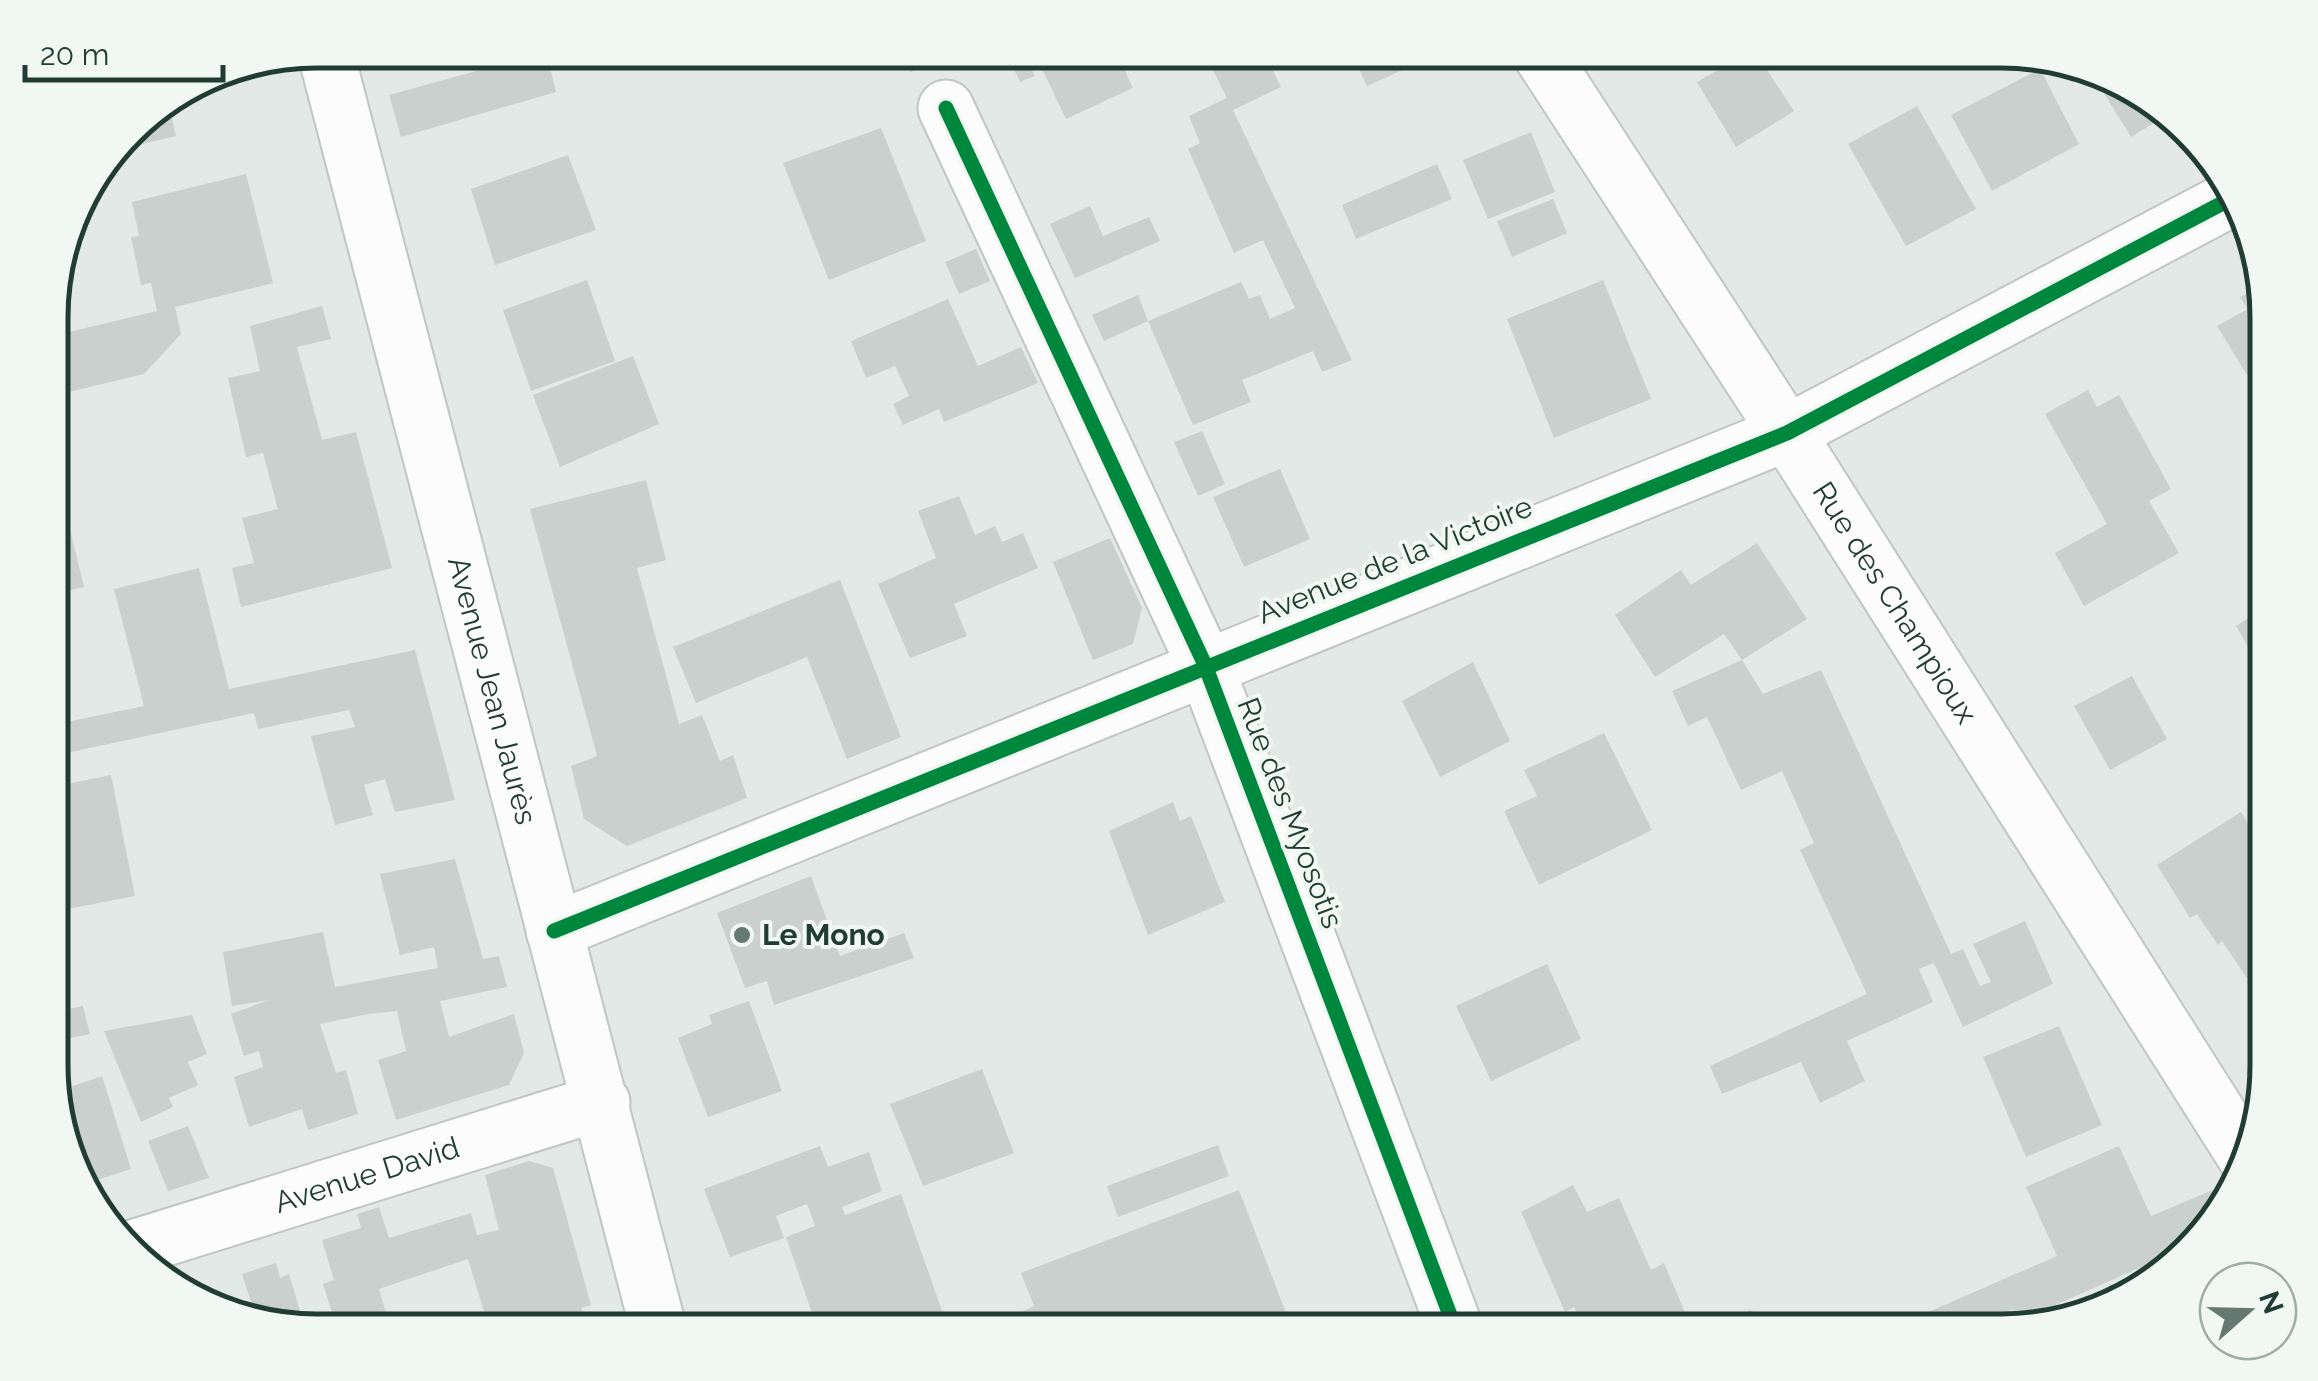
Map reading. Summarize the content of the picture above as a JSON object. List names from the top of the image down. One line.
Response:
{"streets":{"street":["Avenue de la Victoire","Rue des Champioux","Avenue Jean Jaurès","Rue des Myosotis","Avenue David"]},"crossings":[["Avenue de la Victoire","Rue des Champioux"],["Avenue de la Victoire","Avenue Jean Jaurès"],["Avenue de la Victoire","Rue des Myosotis"],["Avenue Jean Jaurès","Avenue David"]],"places":["Le Mono"],"scale_bar":"20 m","north":"right"}
